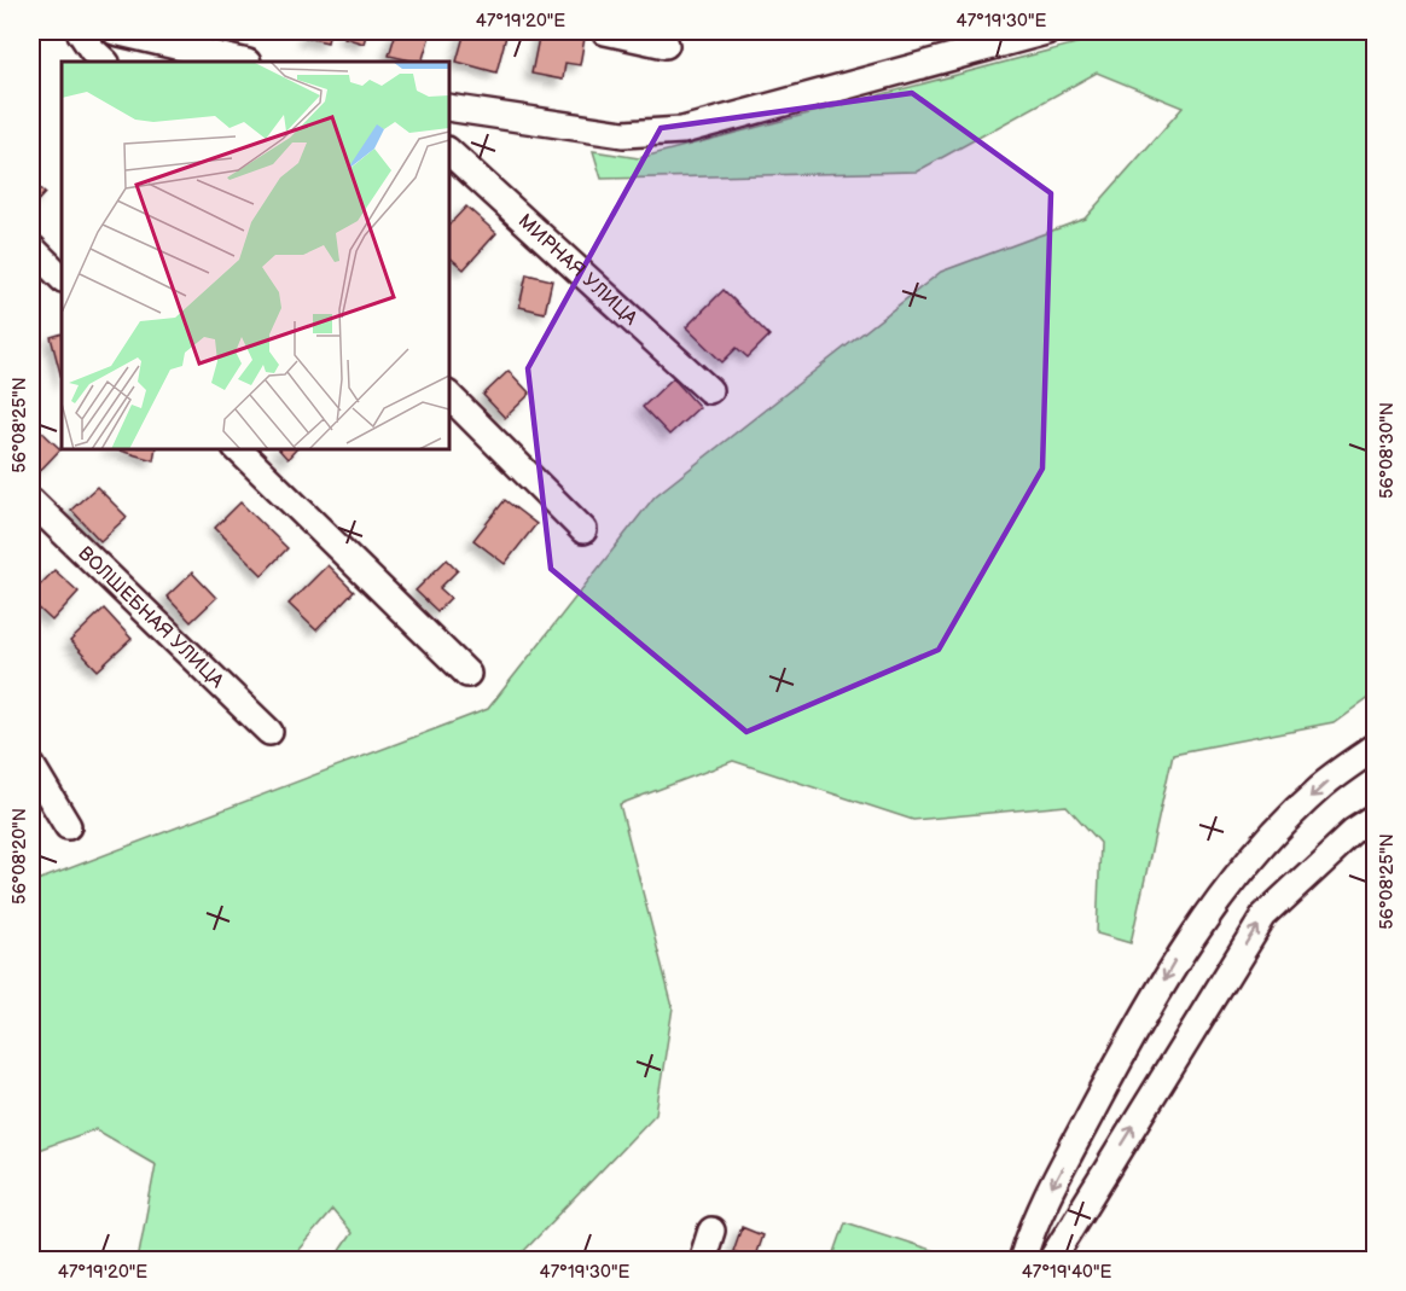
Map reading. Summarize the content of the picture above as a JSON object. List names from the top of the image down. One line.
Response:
{"streets":{"street":["МИРНАЯ УЛИЦА","ВОЛШЕБНАЯ УЛИЦА"]},"coordinates":["47°19'20\"E","47°19'30\"E","56°08'25\"N","56°08'30\"N","56°08'20\"N","47°19'40\"E"]}
